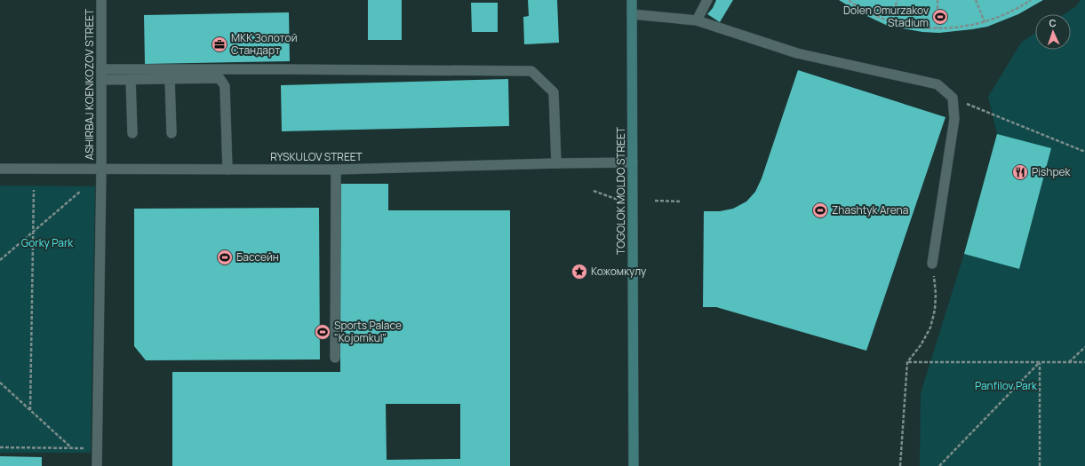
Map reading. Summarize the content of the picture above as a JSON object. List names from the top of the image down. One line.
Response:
{"streets":{"main road":["TOGOLOK MOLDO STREET"],"street":["ASHIRBAJ KOENKOZOV STREET","RYSKULOV STREET"]},"crossings":[["ASHIRBAJ KOENKOZOV STREET","RYSKULOV STREET"],["RYSKULOV STREET","TOGOLOK MOLDO STREET"]],"parks":["Gorky Park","Panfilov Park"],"places":{"sports":["Dolen Omurzakov Stadium","Zhashtyk Arena","Бассейн","Sports Palace \"Kojomkul\""],"office":["МКК Золотой Стандарт"],"restaurant":["Pishpek"],"place":["Кожомкулу"]},"north":"top"}
